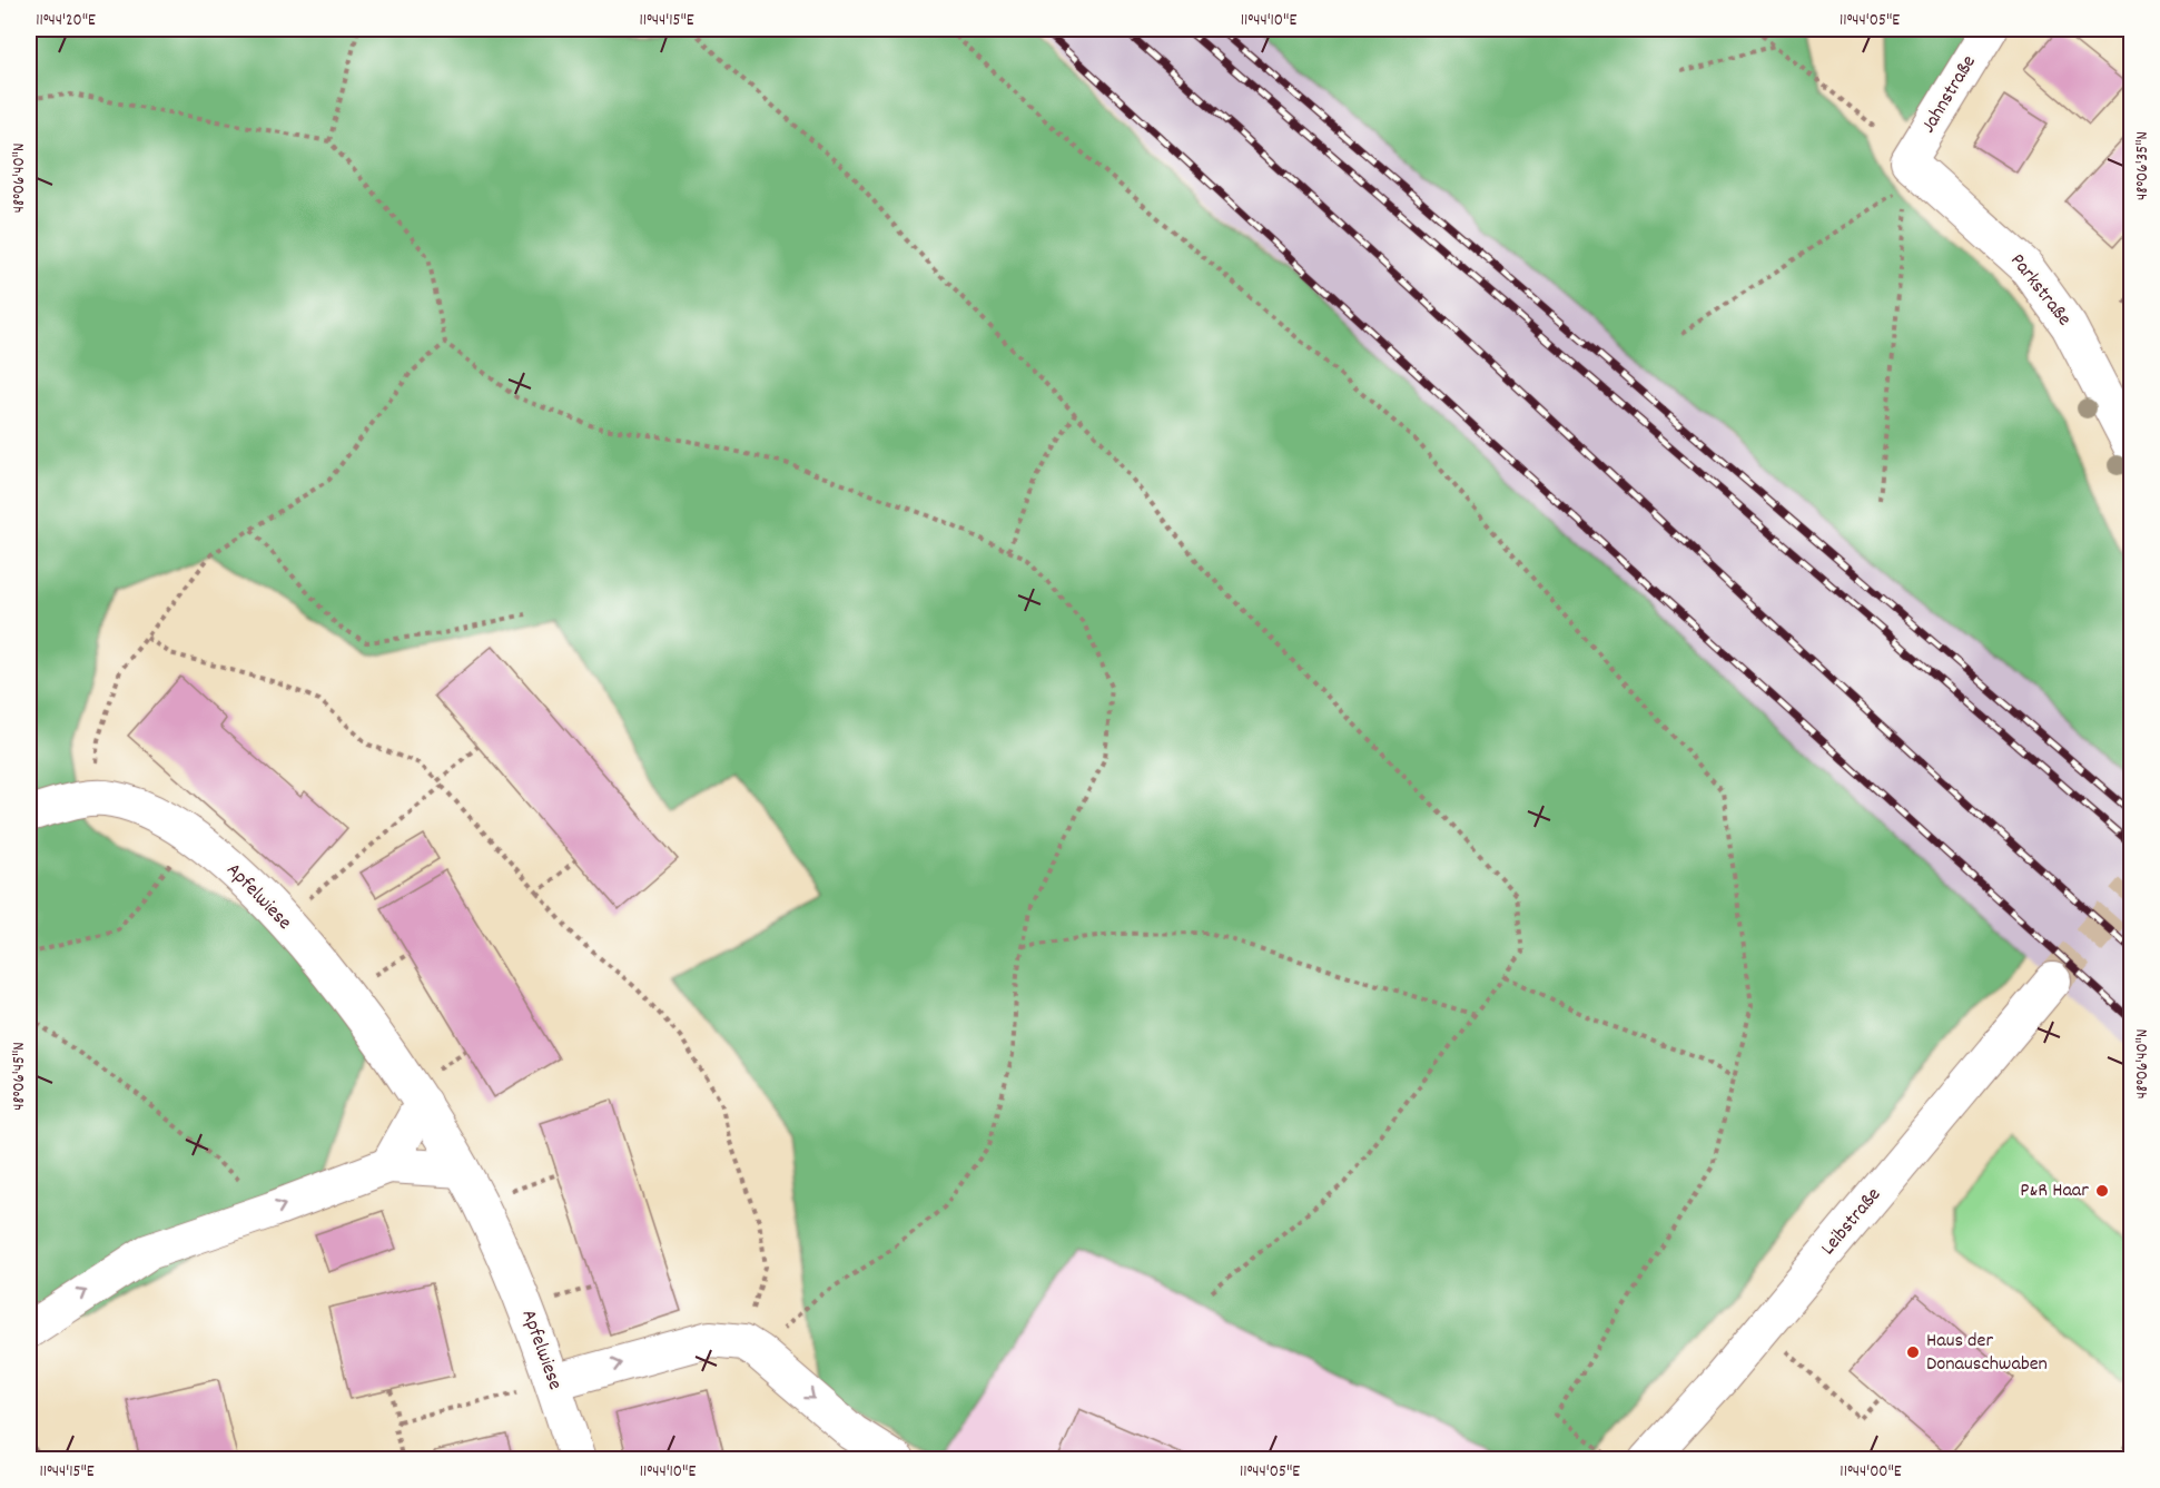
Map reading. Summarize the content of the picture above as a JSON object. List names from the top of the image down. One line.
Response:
{"streets":{"street":["Jahnstraße","Parkstraße","Apfelwiese","Leibstraße"]},"crossings":[["Jahnstraße","Parkstraße"]],"places":["P&R Haar","Haus der Donauschwaben"],"coordinates":["11°44'20\"E","11°44'15\"E","11°44'10\"E","11°44'05\"E","48°06'35\"N","48°06'40\"N","48°06'45\"N","11°44'00\"E"]}
